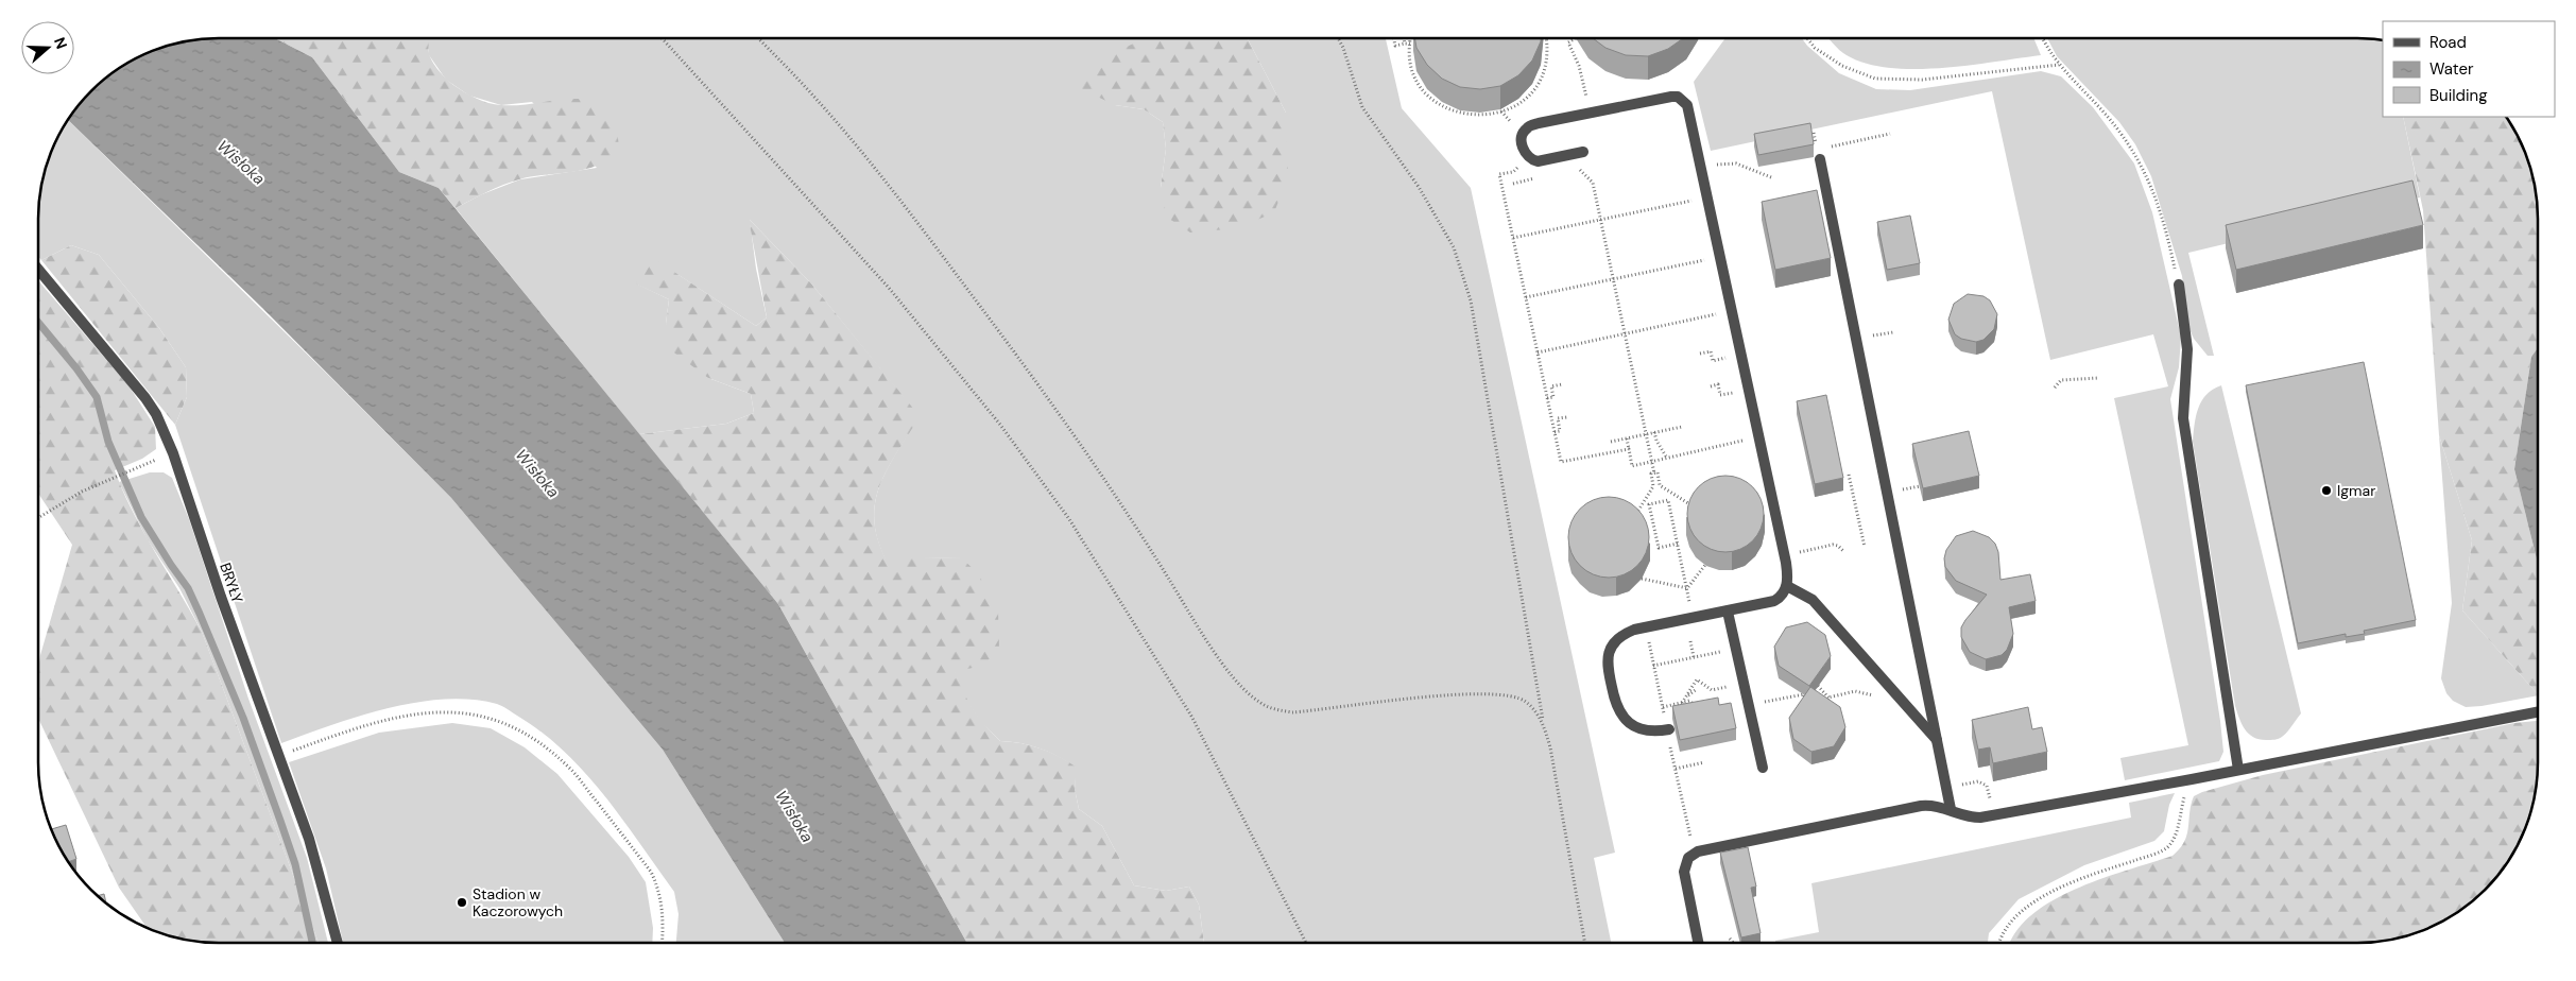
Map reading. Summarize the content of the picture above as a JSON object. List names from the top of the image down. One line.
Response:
{"streets":{"street":["BRYŁY"]},"water":["Wisłoka"],"places":["Igmar","Stadion w Kaczorowych"],"legend":["Road","Water","Building"],"north":"right"}
